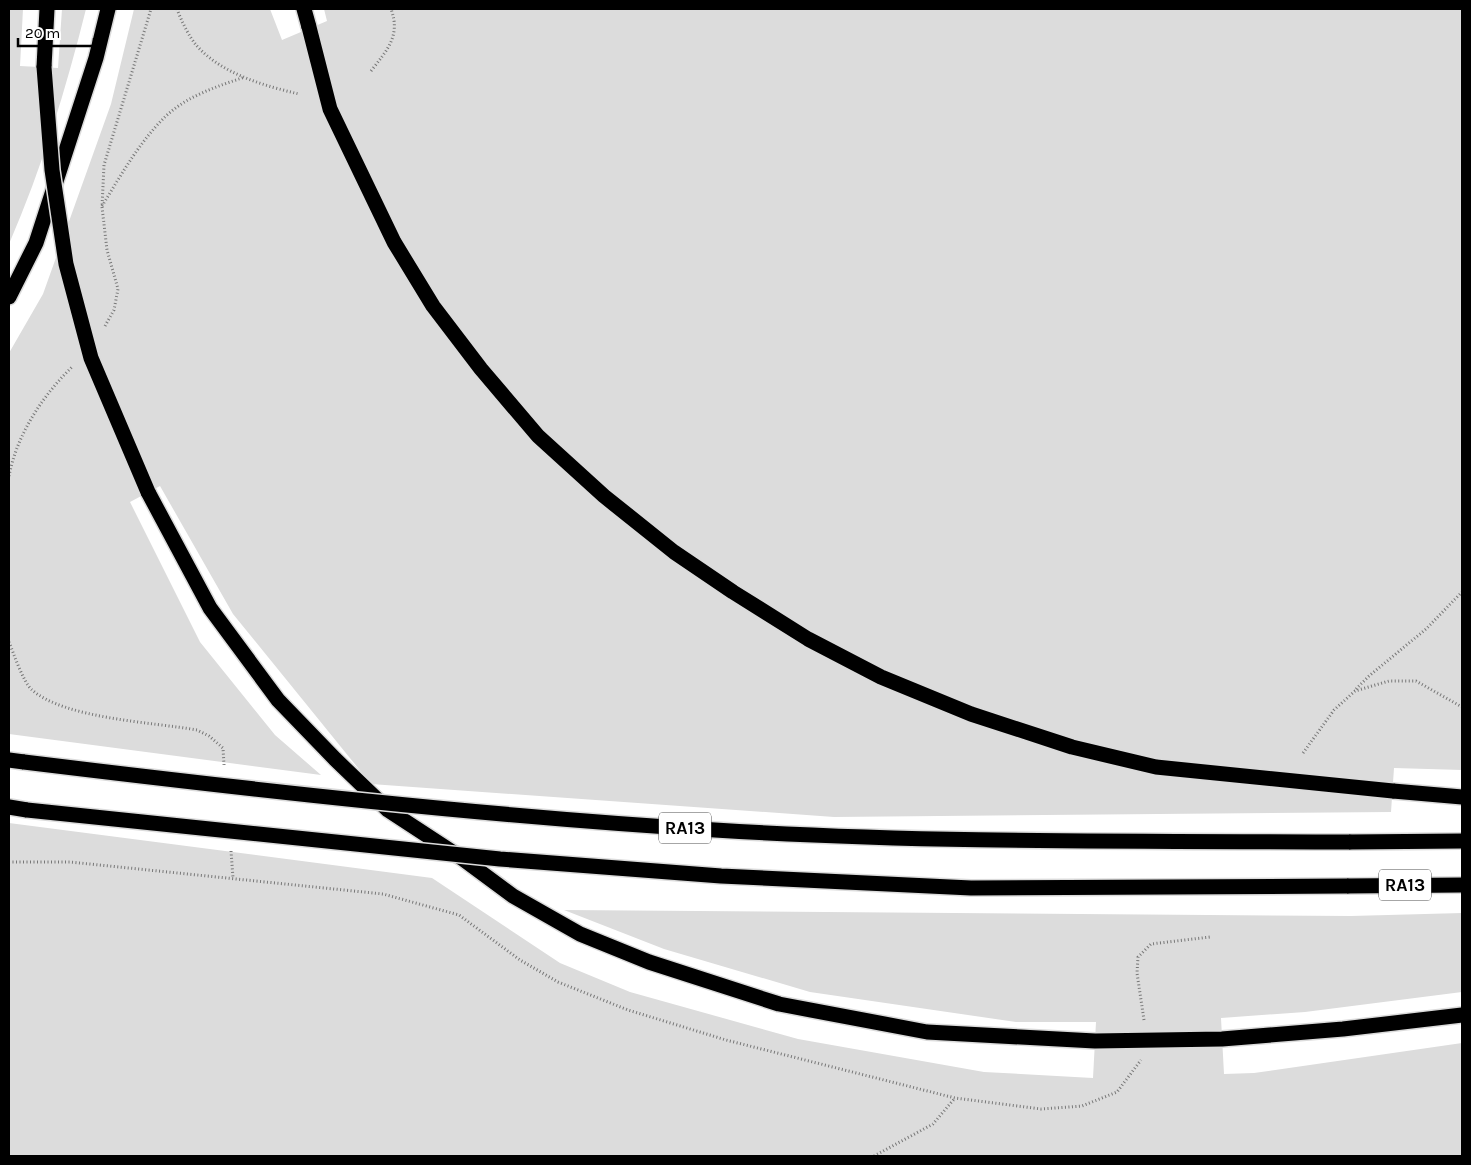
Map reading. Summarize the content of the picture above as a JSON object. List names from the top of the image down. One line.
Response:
{"streets":{"highway":["RA13"]},"scale_bar":"20 m"}
